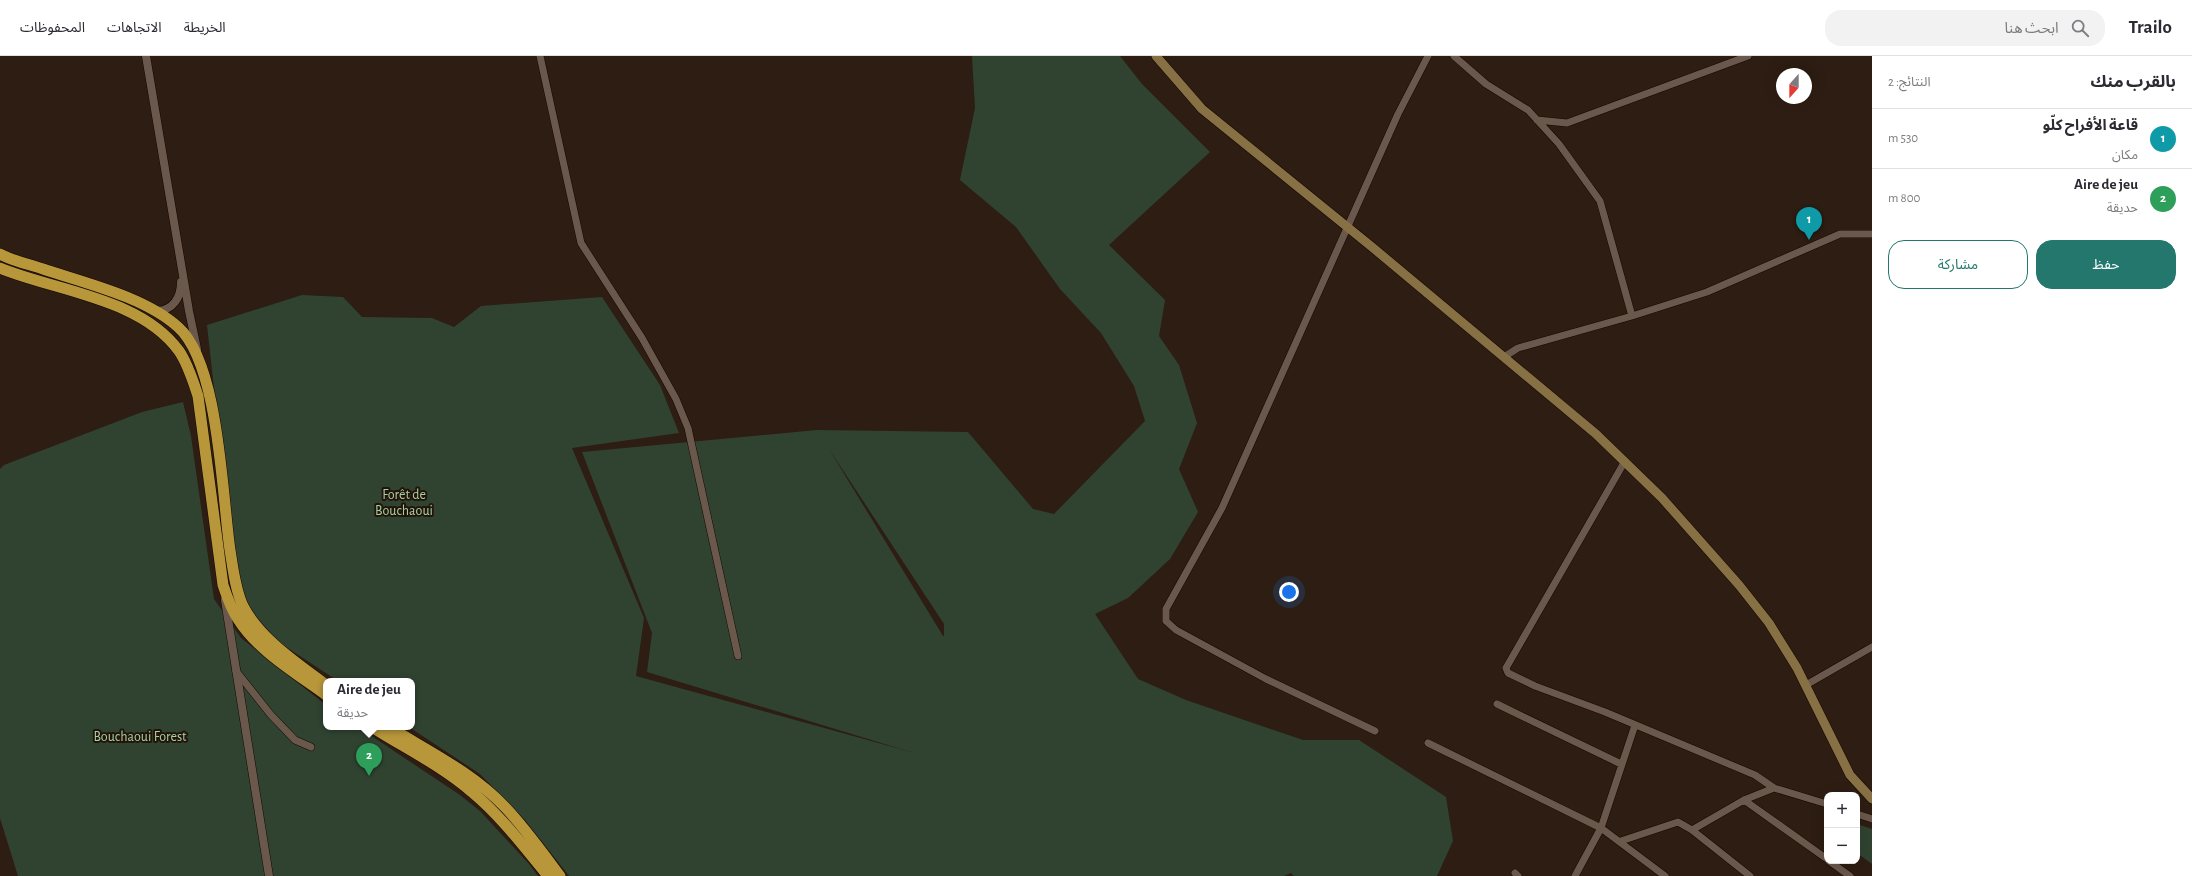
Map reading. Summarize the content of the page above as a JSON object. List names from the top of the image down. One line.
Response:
{"parks":["Forêt de Bouchaoui","Bouchaoui Forest"],"north":"bottom","page":{"header":"Trailo","search":"ابحث هنا","nav":["الخريطة","الاتجاهات","المحفوظات"],"heading":["بالقرب منك","النتائج: 2"],"list":[{"mark":"1","name":"قاعة الأفراح كلّو","note":"مكان","value":"530 m"},{"mark":"2","name":"Aire de jeu","note":"حديقة","value":"800 m"}],"pins":["1","2"],"buttons":["حفظ","مشاركة"],"popup":["Aire de jeu","حديقة"],"map_buttons":["+","−"]}}
